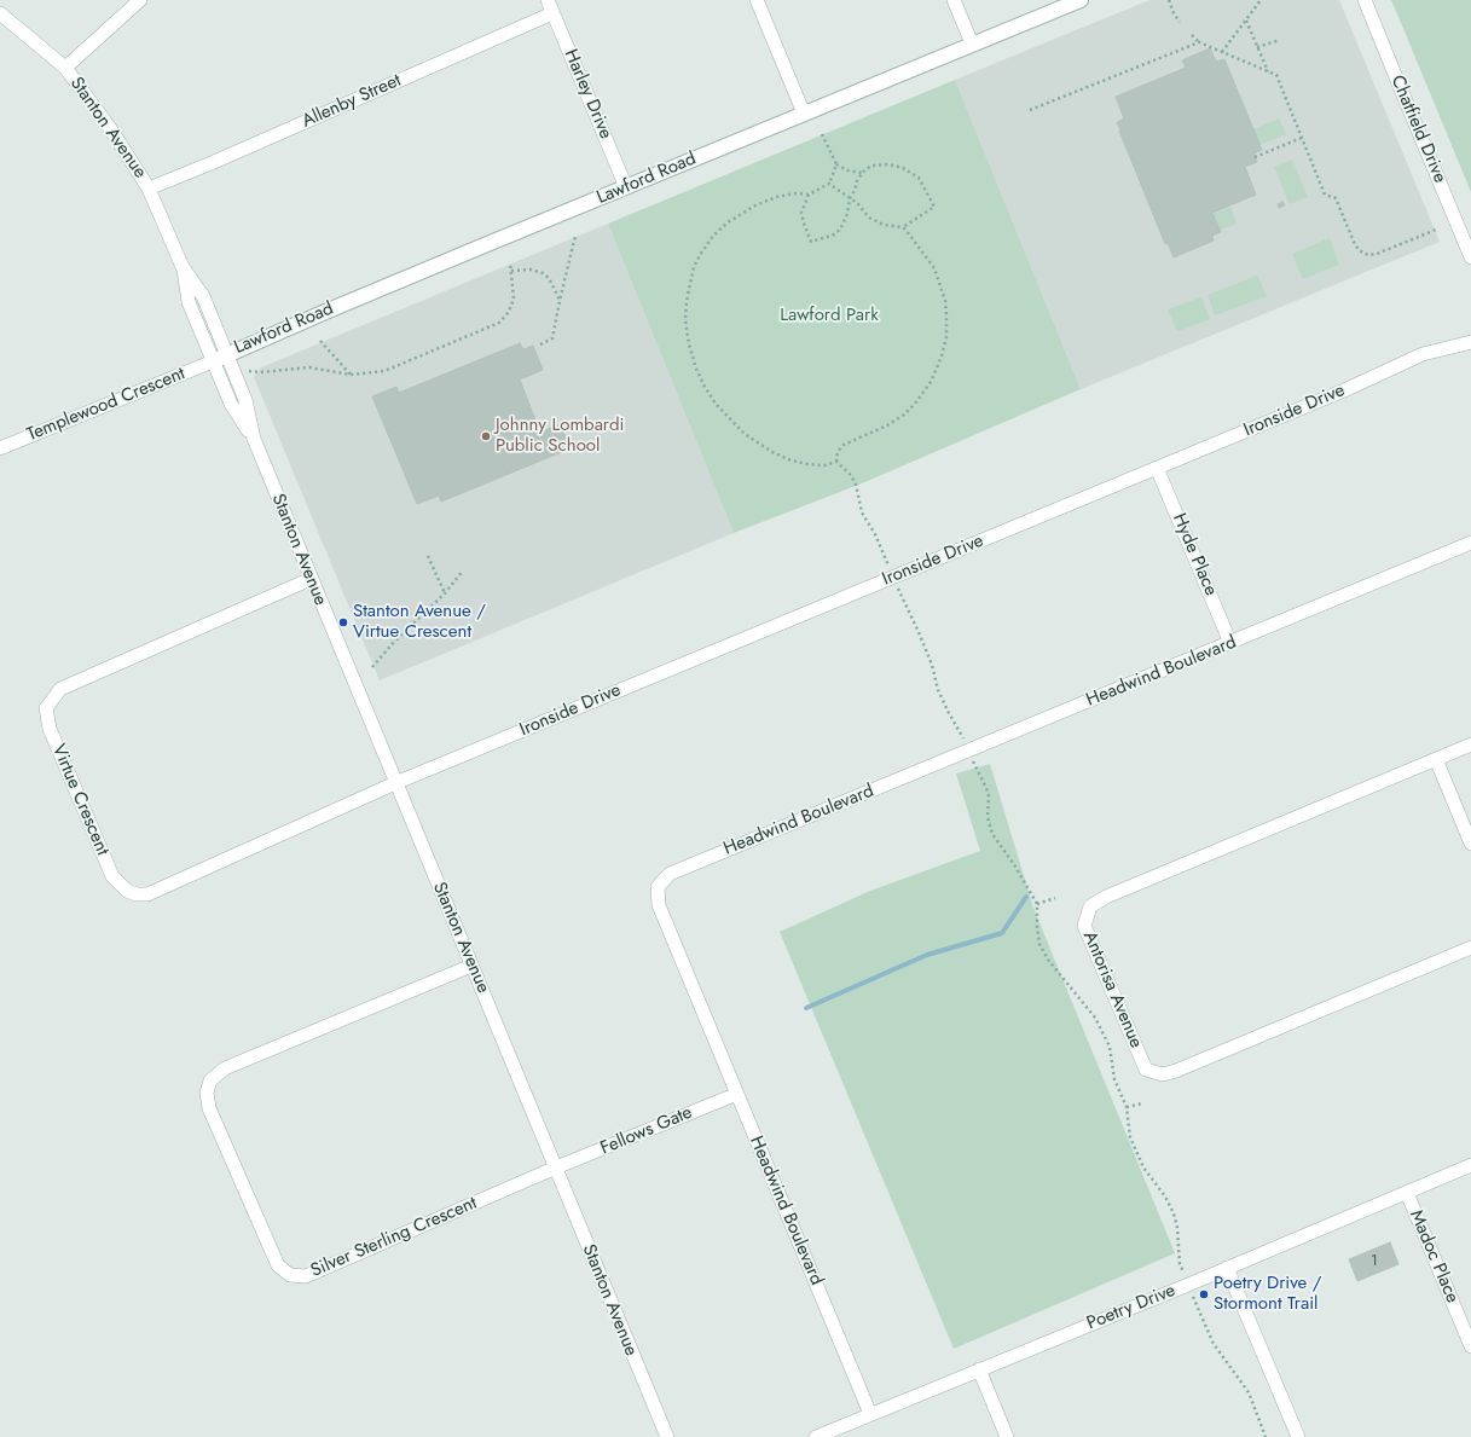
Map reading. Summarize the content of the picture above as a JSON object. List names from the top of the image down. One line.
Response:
{"streets":{"street":["Harley Drive","Allenby Street","Stanton Avenue","Chatfield Drive","Lawford Road","Templewood Crescent","Ironside Drive","Hyde Place","Headwind Boulevard","Virtue Crescent","Antorisa Avenue","Fellows Gate","Silver Sterling Crescent","Madoc Place","Poetry Drive"]},"crossings":[["Harley Drive","Allenby Street"],["Harley Drive","Lawford Road"],["Allenby Street","Stanton Avenue"],["Stanton Avenue","Lawford Road"],["Stanton Avenue","Templewood Crescent"],["Stanton Avenue","Ironside Drive"],["Stanton Avenue","Virtue Crescent"],["Stanton Avenue","Fellows Gate"],["Stanton Avenue","Silver Sterling Crescent"],["Lawford Road","Templewood Crescent"],["Ironside Drive","Hyde Place"],["Ironside Drive","Virtue Crescent"],["Hyde Place","Headwind Boulevard"],["Headwind Boulevard","Fellows Gate"],["Headwind Boulevard","Poetry Drive"],["Fellows Gate","Silver Sterling Crescent"],["Madoc Place","Poetry Drive"]],"parks":["Lawford Park"],"places":["Johnny Lombardi Public School","Stanton Avenue / Virtue Crescent","Poetry Drive / Stormont Trail"],"house_numbers":["1"]}
